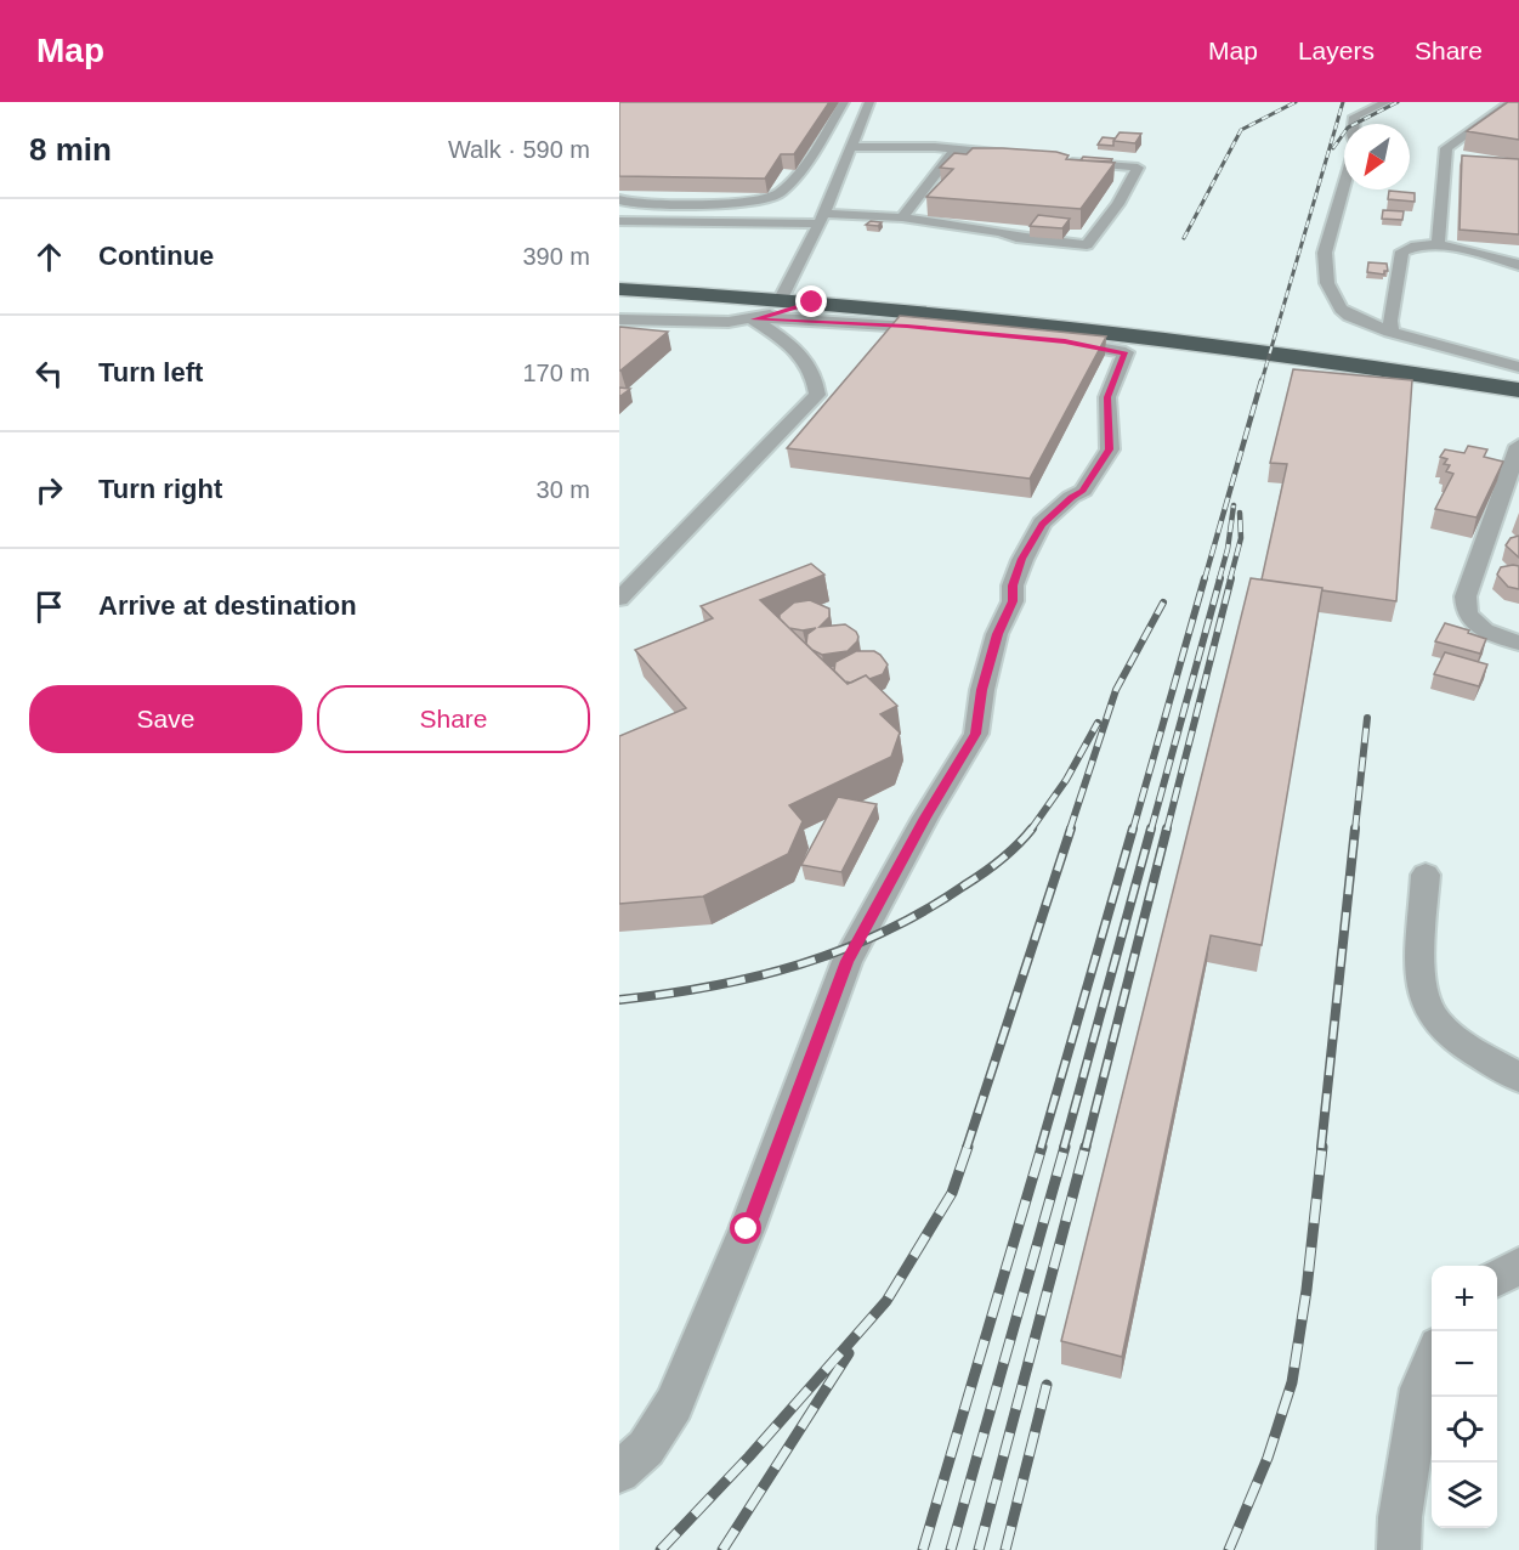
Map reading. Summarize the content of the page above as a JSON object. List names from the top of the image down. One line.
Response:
{"north":"bottom left","page":{"header":"Map","nav":["Map","Layers","Share"],"heading":["8 min","Walk · 590 m"],"list":[["Continue","390 m"],["Turn left","170 m"],["Turn right","30 m"],"Arrive at destination"],"buttons":["Save","Share"],"map_buttons":["+","−"]}}
